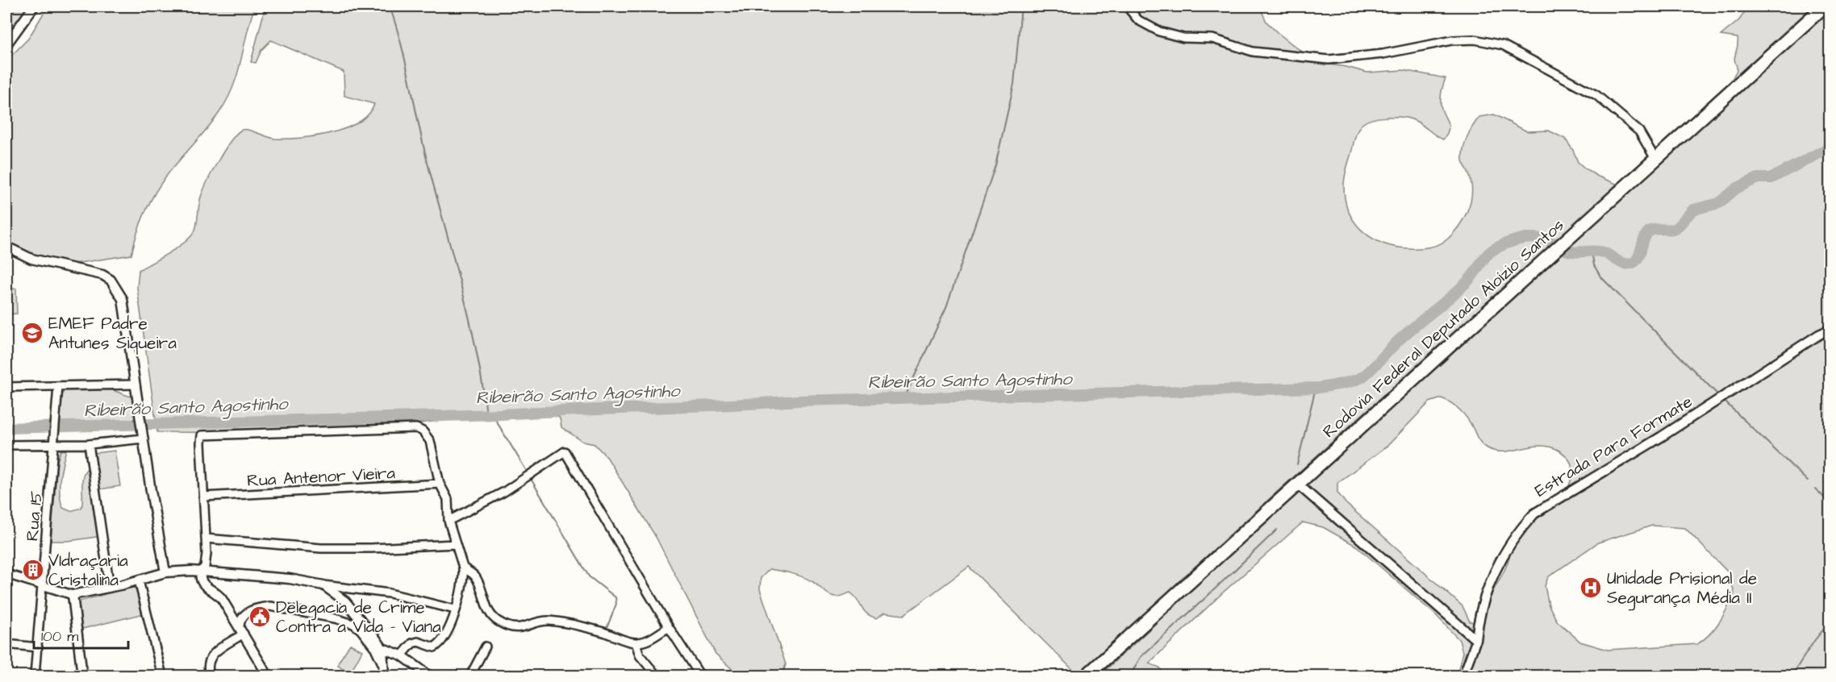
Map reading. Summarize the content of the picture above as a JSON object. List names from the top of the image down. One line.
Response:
{"streets":{"highway":["Rodovia Federal Deputado Aloízio Santos"],"street":["Estrada Para Formate","Rua Antenor Vieira","Rua 15"]},"water":["Ribeirão Santo Agostinho"],"places":{"school or university":["EMEF Padre Antunes Siqueira"],"building":["VIdraçaria Cristalina"],"hospital":["Unidade Prisional de Segurança Média II"],"public building":["Delegacia de Crime Contra a Vida - Viana"]},"scale_bar":"100 m"}
